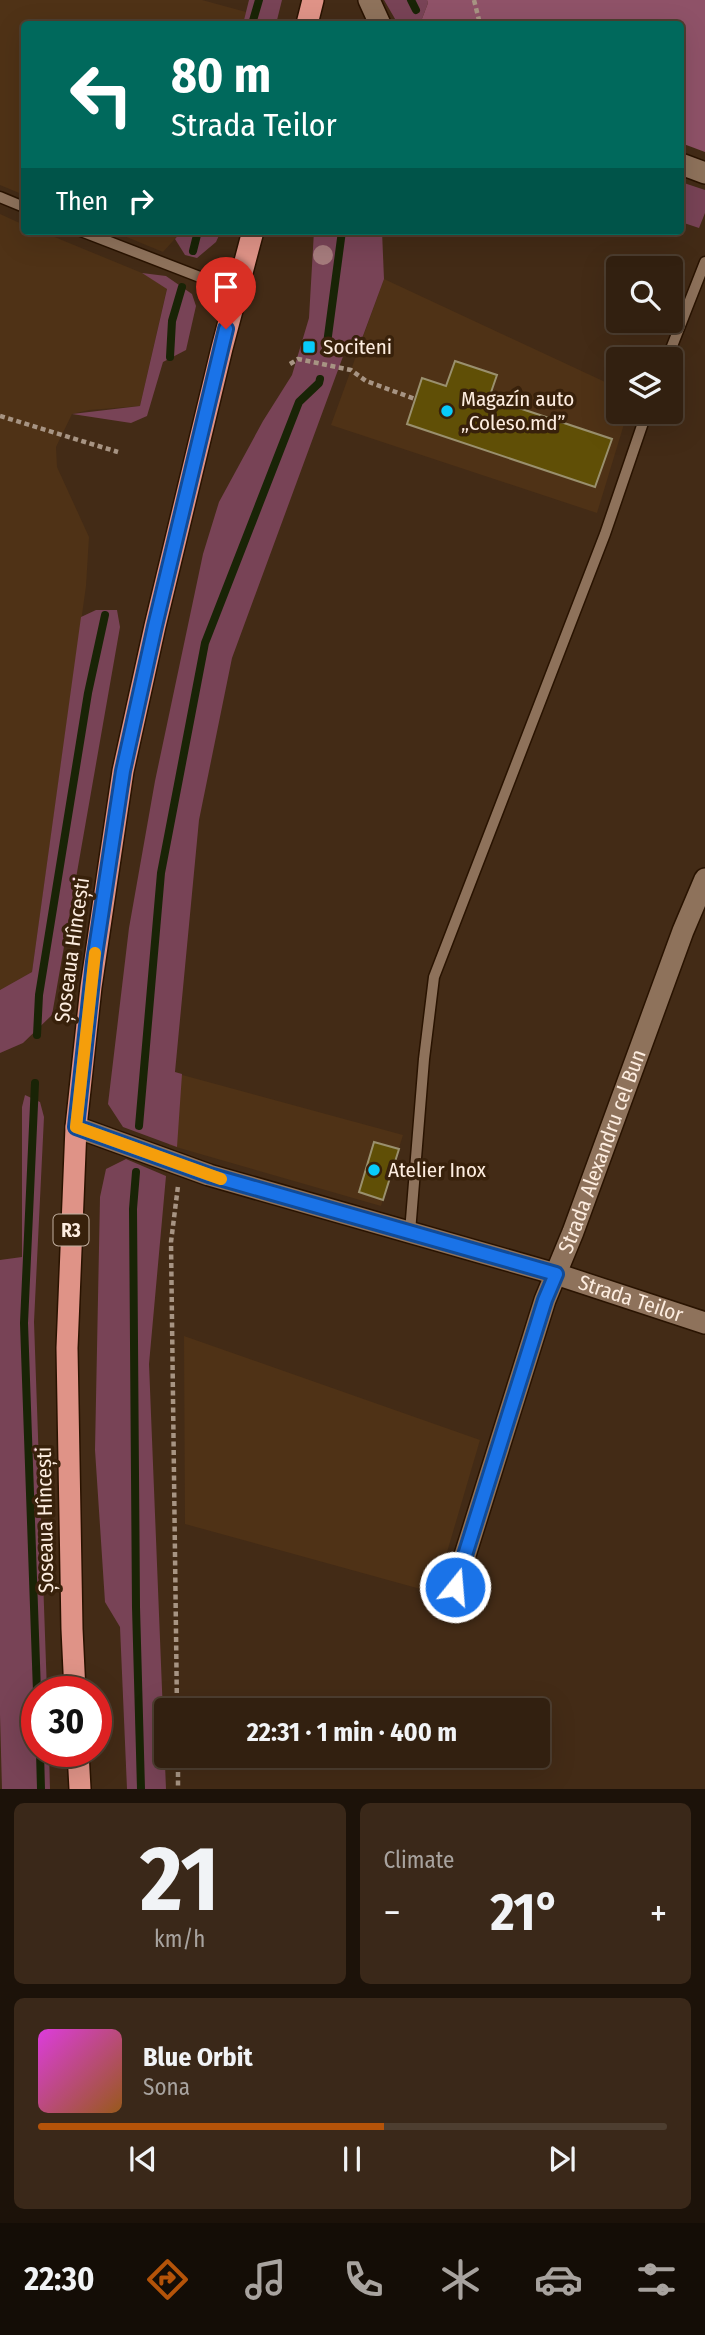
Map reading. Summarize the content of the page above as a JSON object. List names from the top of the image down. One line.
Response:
{"streets":{"highway":["Șoseaua Hîncești","R3"],"street":["Strada Alexandru cel Bun","Strada Teilor"]},"crossings":[["Șoseaua Hîncești","Strada Teilor"],["Strada Alexandru cel Bun","Strada Teilor"]],"places":{"transit":["Sociteni"],"other":["Magazín auto „Coleso.md”","Atelier Inox"]},"page":{"turn":["80 m","Strada Teilor"],"then":"Then","limit":"30","trip":"22:31 · 1 min · 400 m","tile":[["21","km/h"],"Climate"],"heat":["−","21°","+"],"song":["Blue Orbit","Sona"],"tabs":"22:30"}}
